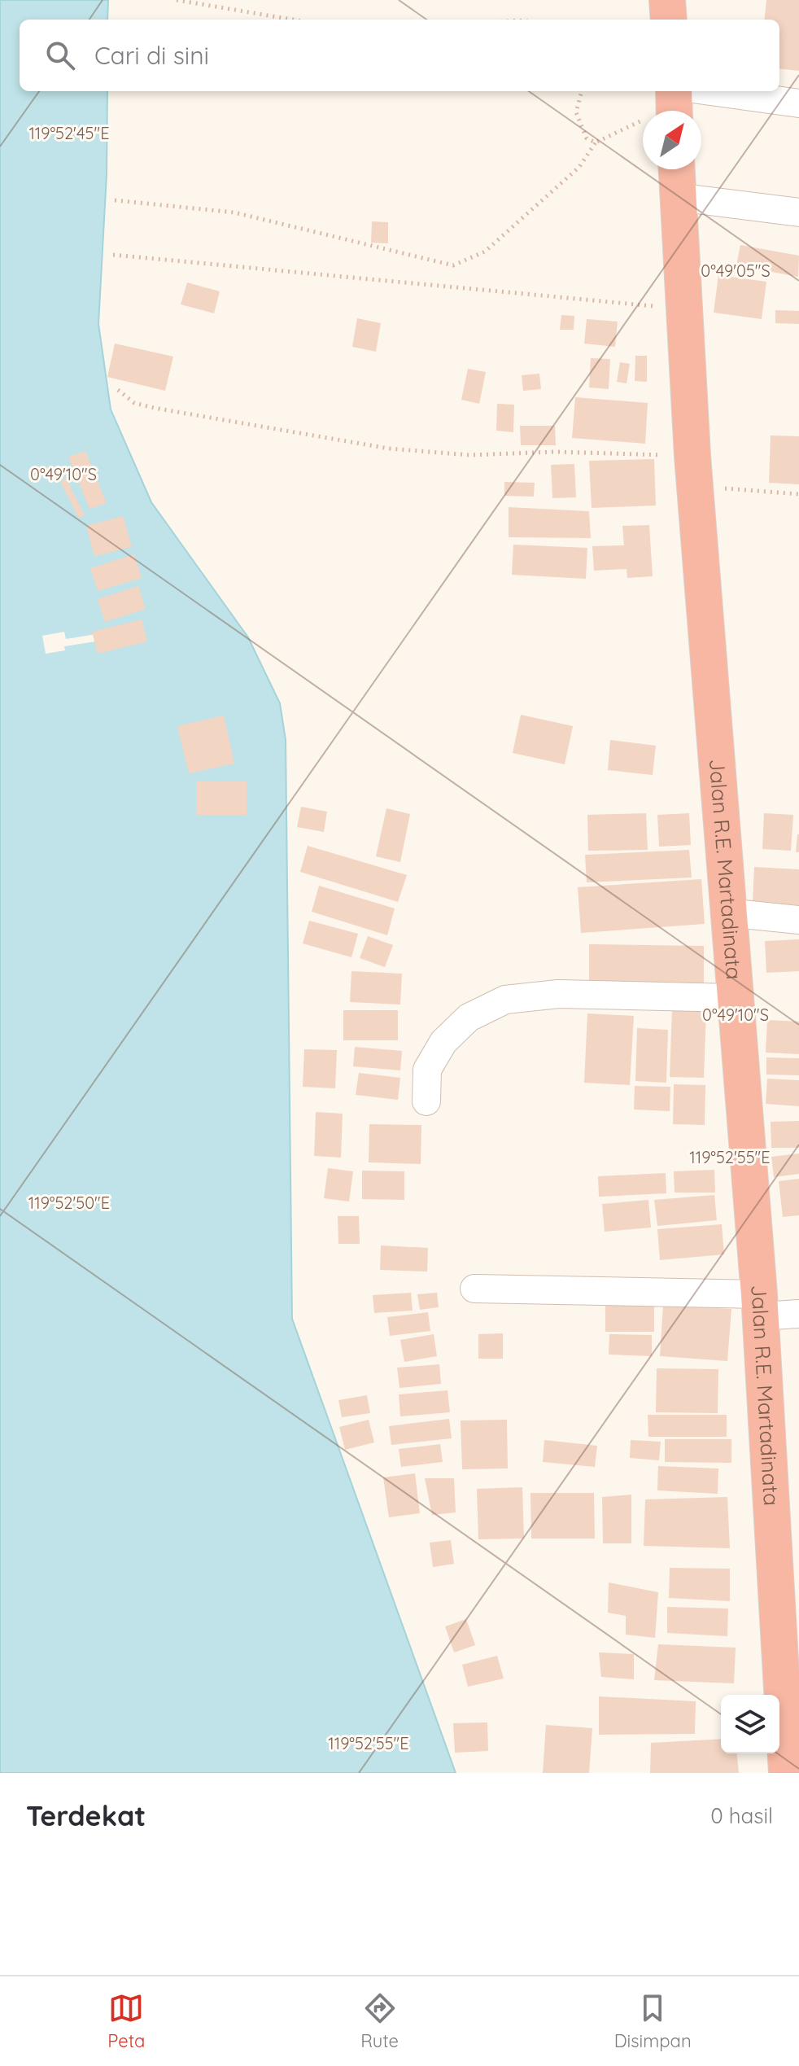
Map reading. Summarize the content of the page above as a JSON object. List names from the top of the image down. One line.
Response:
{"streets":{"highway":["Jalan R.E. Martadinata"]},"north":"top right","page":{"search":"Cari di sini","heading":["Terdekat","0 hasil"],"nav":["Peta","Rute","Disimpan"]},"coordinates":["119°52'45\"E","0°49'05\"S","0°49'10\"S","119°52'55\"E","119°52'50\"E"]}
